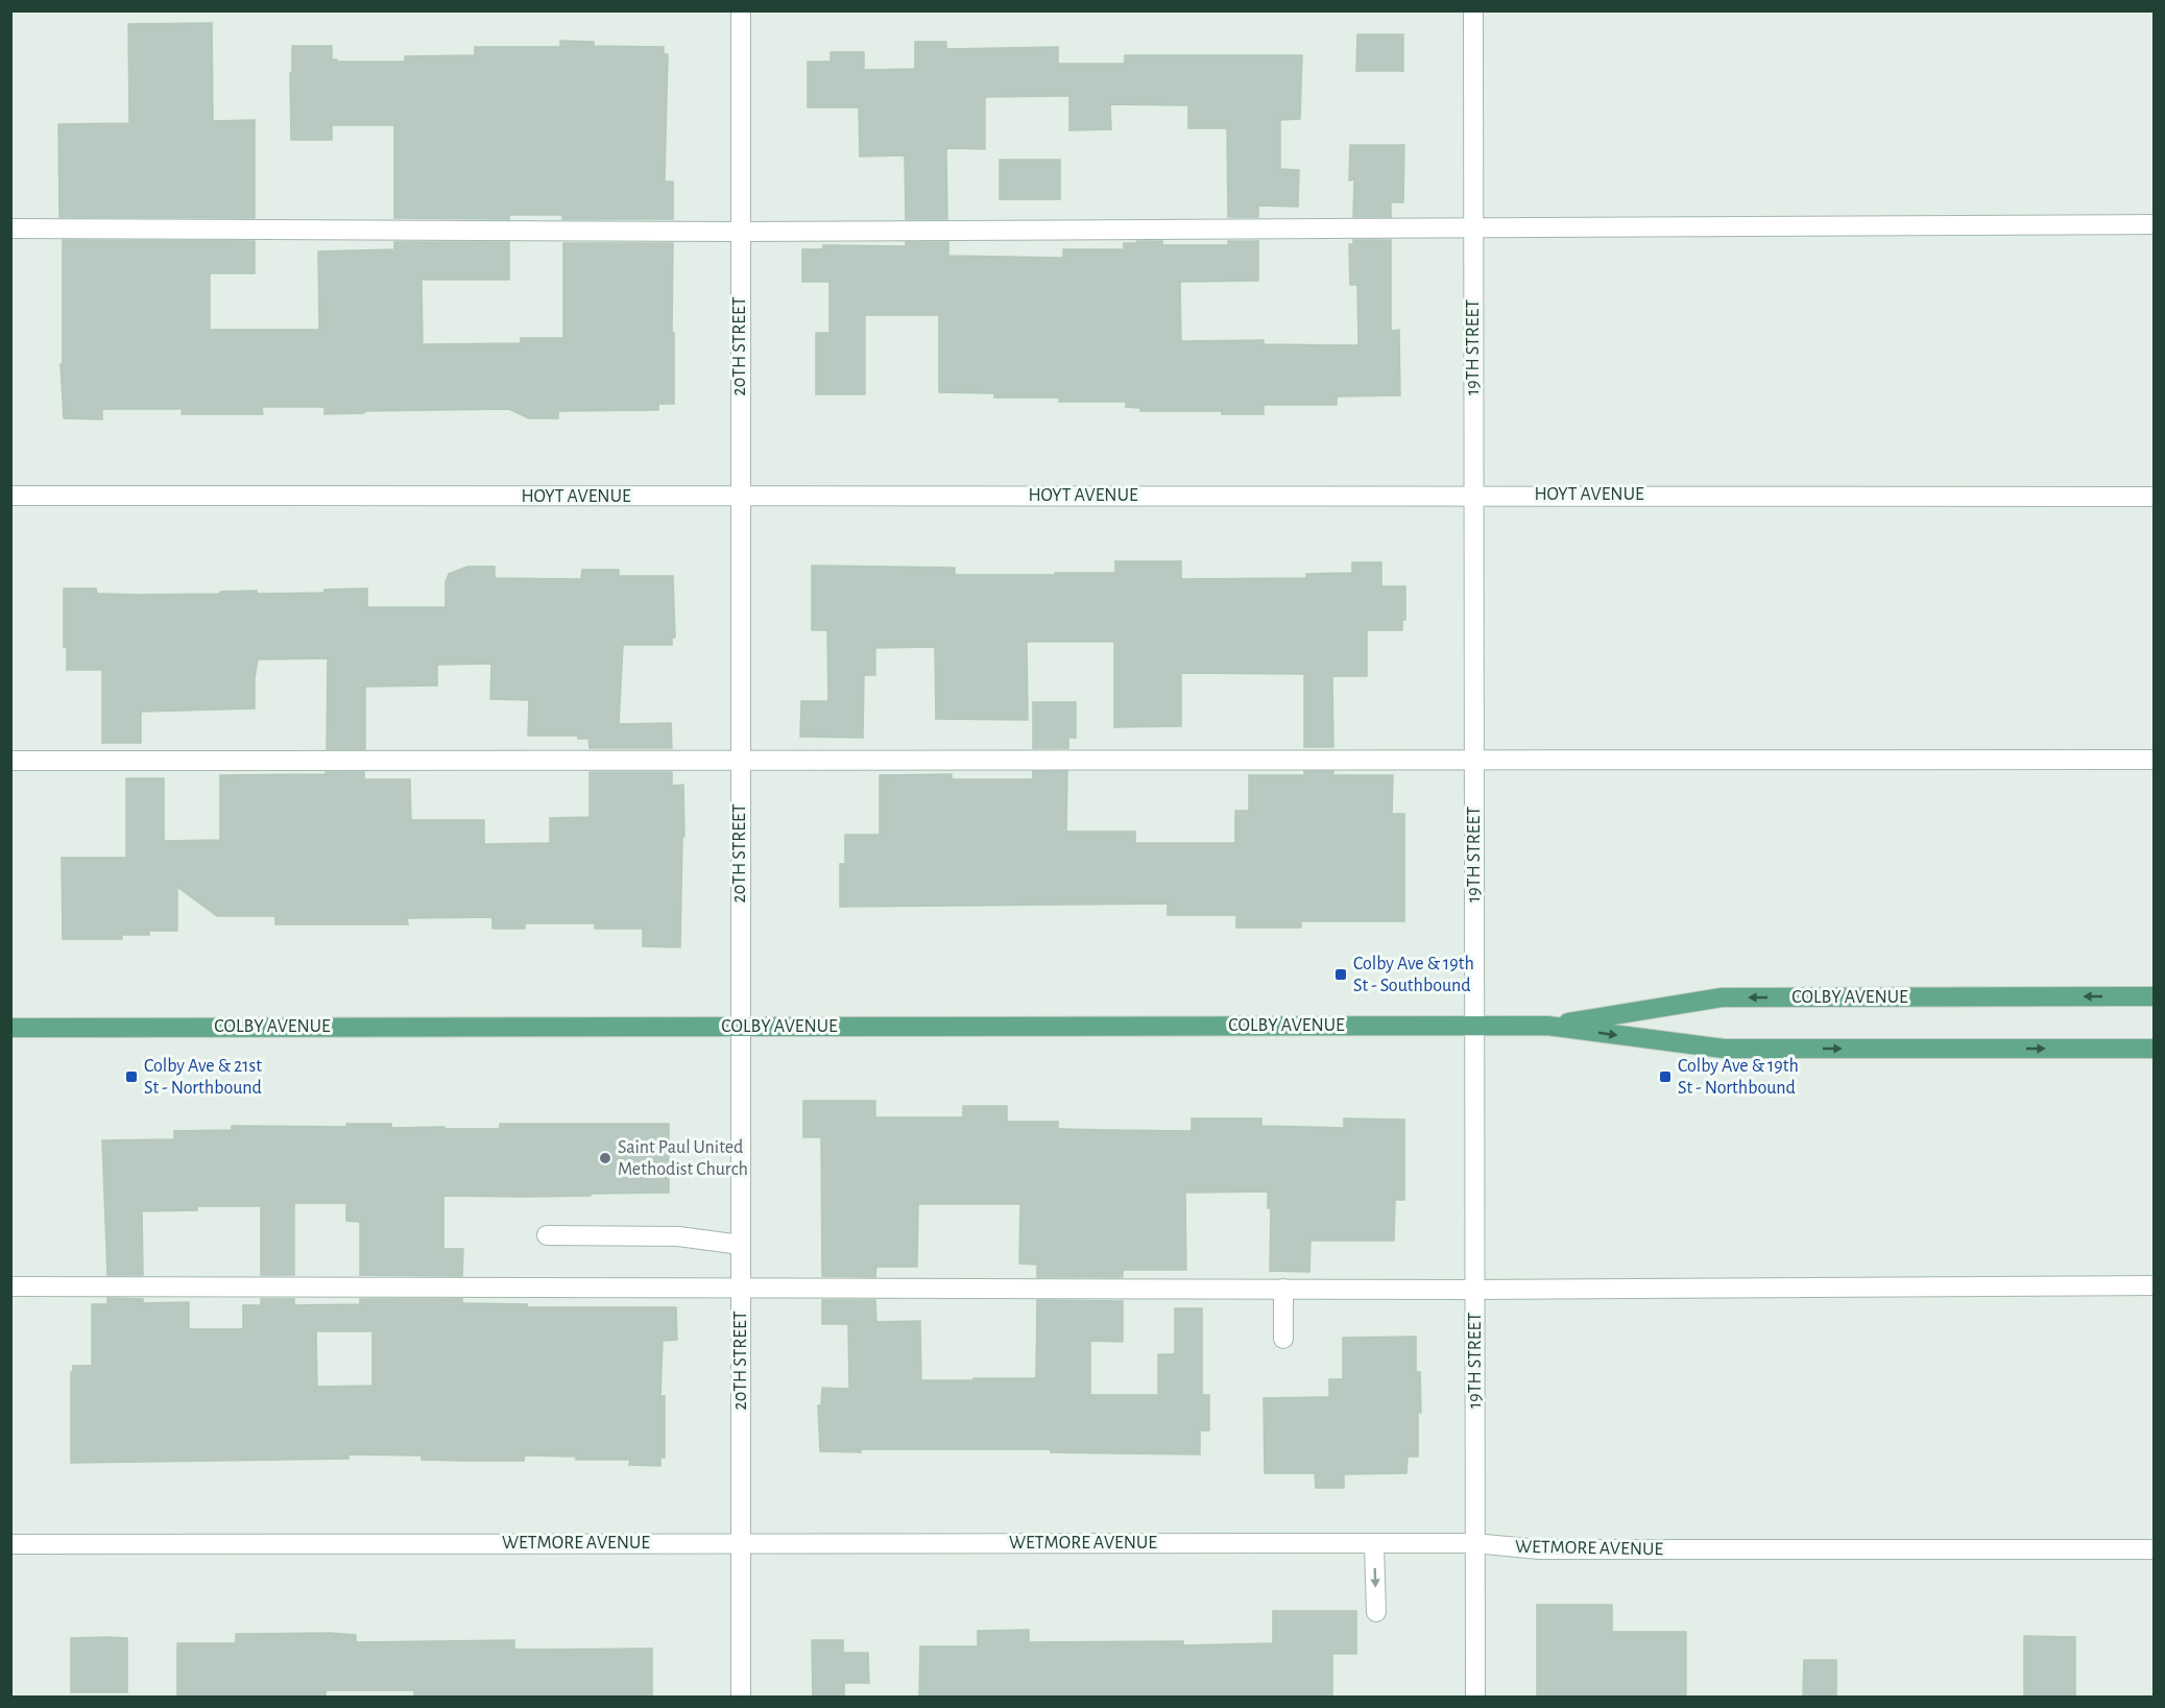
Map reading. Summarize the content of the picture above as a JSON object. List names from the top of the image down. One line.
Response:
{"streets":{"main road":["COLBY AVENUE"],"street":["20TH STREET","19TH STREET","HOYT AVENUE","WETMORE AVENUE"]},"crossings":[["20TH STREET","HOYT AVENUE"],["20TH STREET","COLBY AVENUE"],["20TH STREET","WETMORE AVENUE"],["19TH STREET","HOYT AVENUE"],["19TH STREET","COLBY AVENUE"],["19TH STREET","WETMORE AVENUE"]],"places":{"transit":["Colby Ave & 19th St - Southbound","Colby Ave & 21st St - Northbound","Colby Ave & 19th St - Northbound"],"other":["Saint Paul United Methodist Church"]}}
